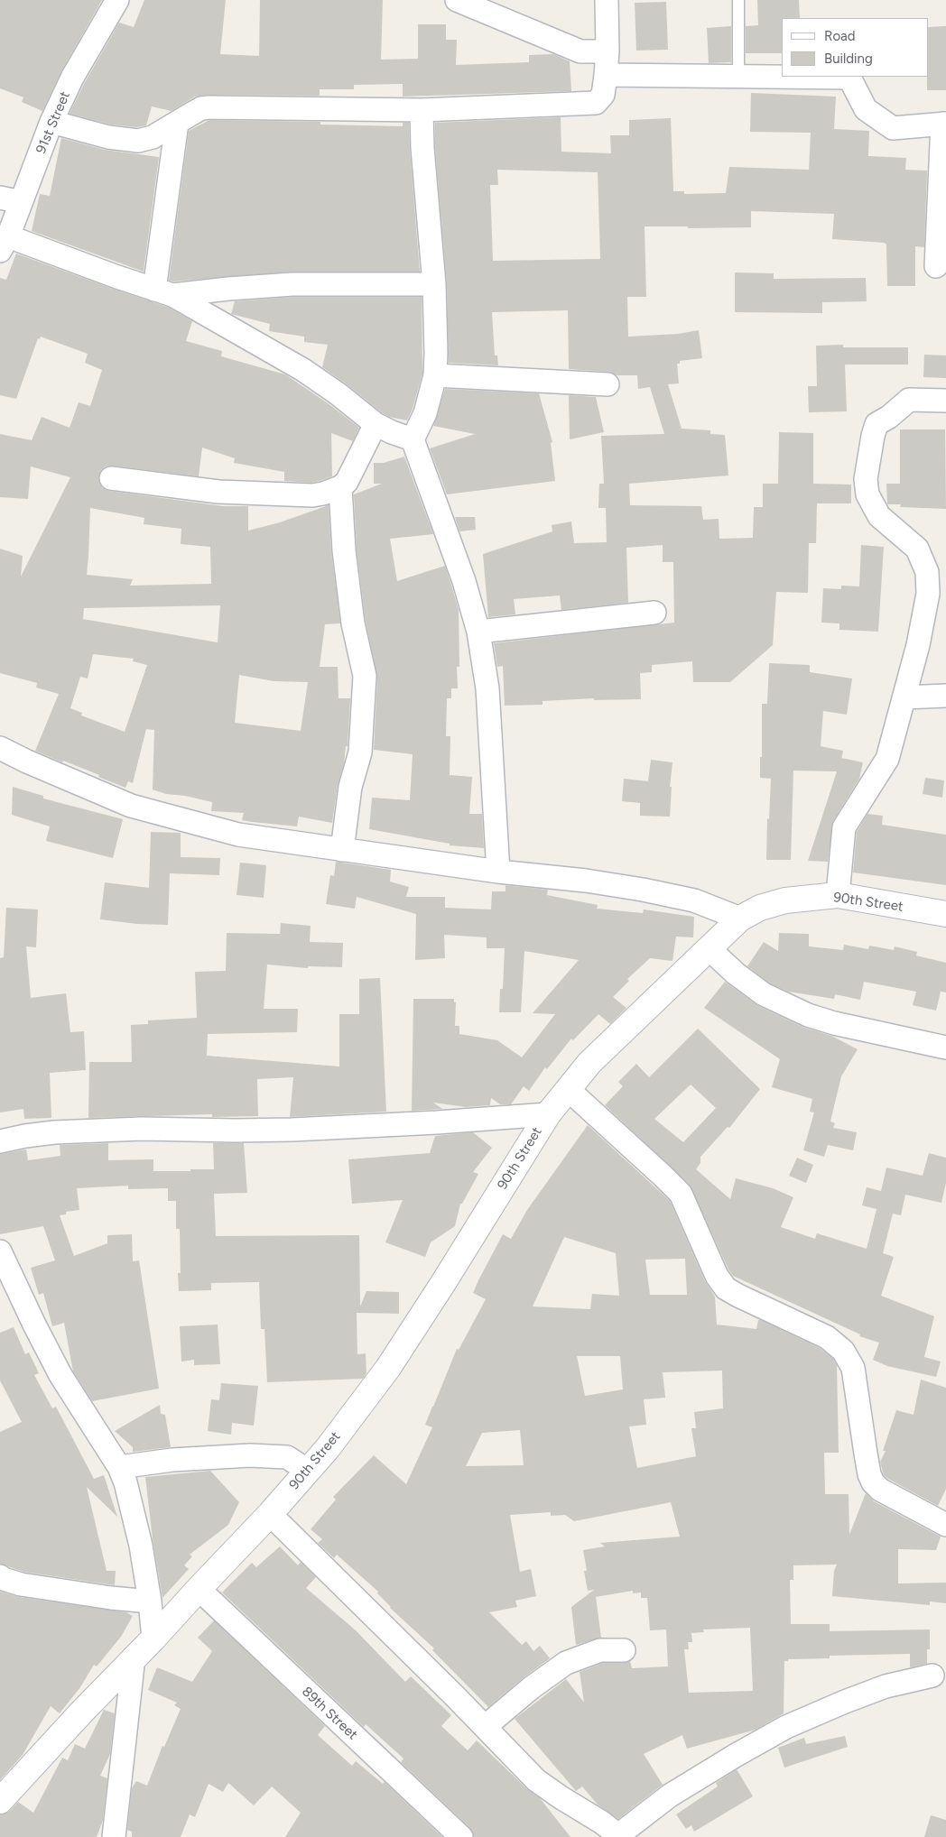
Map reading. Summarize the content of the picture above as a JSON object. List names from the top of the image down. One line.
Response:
{"streets":{"street":["91st Street","90th Street","89th Street"]},"crossings":[["90th Street","89th Street"]],"legend":["Road","Building"]}
